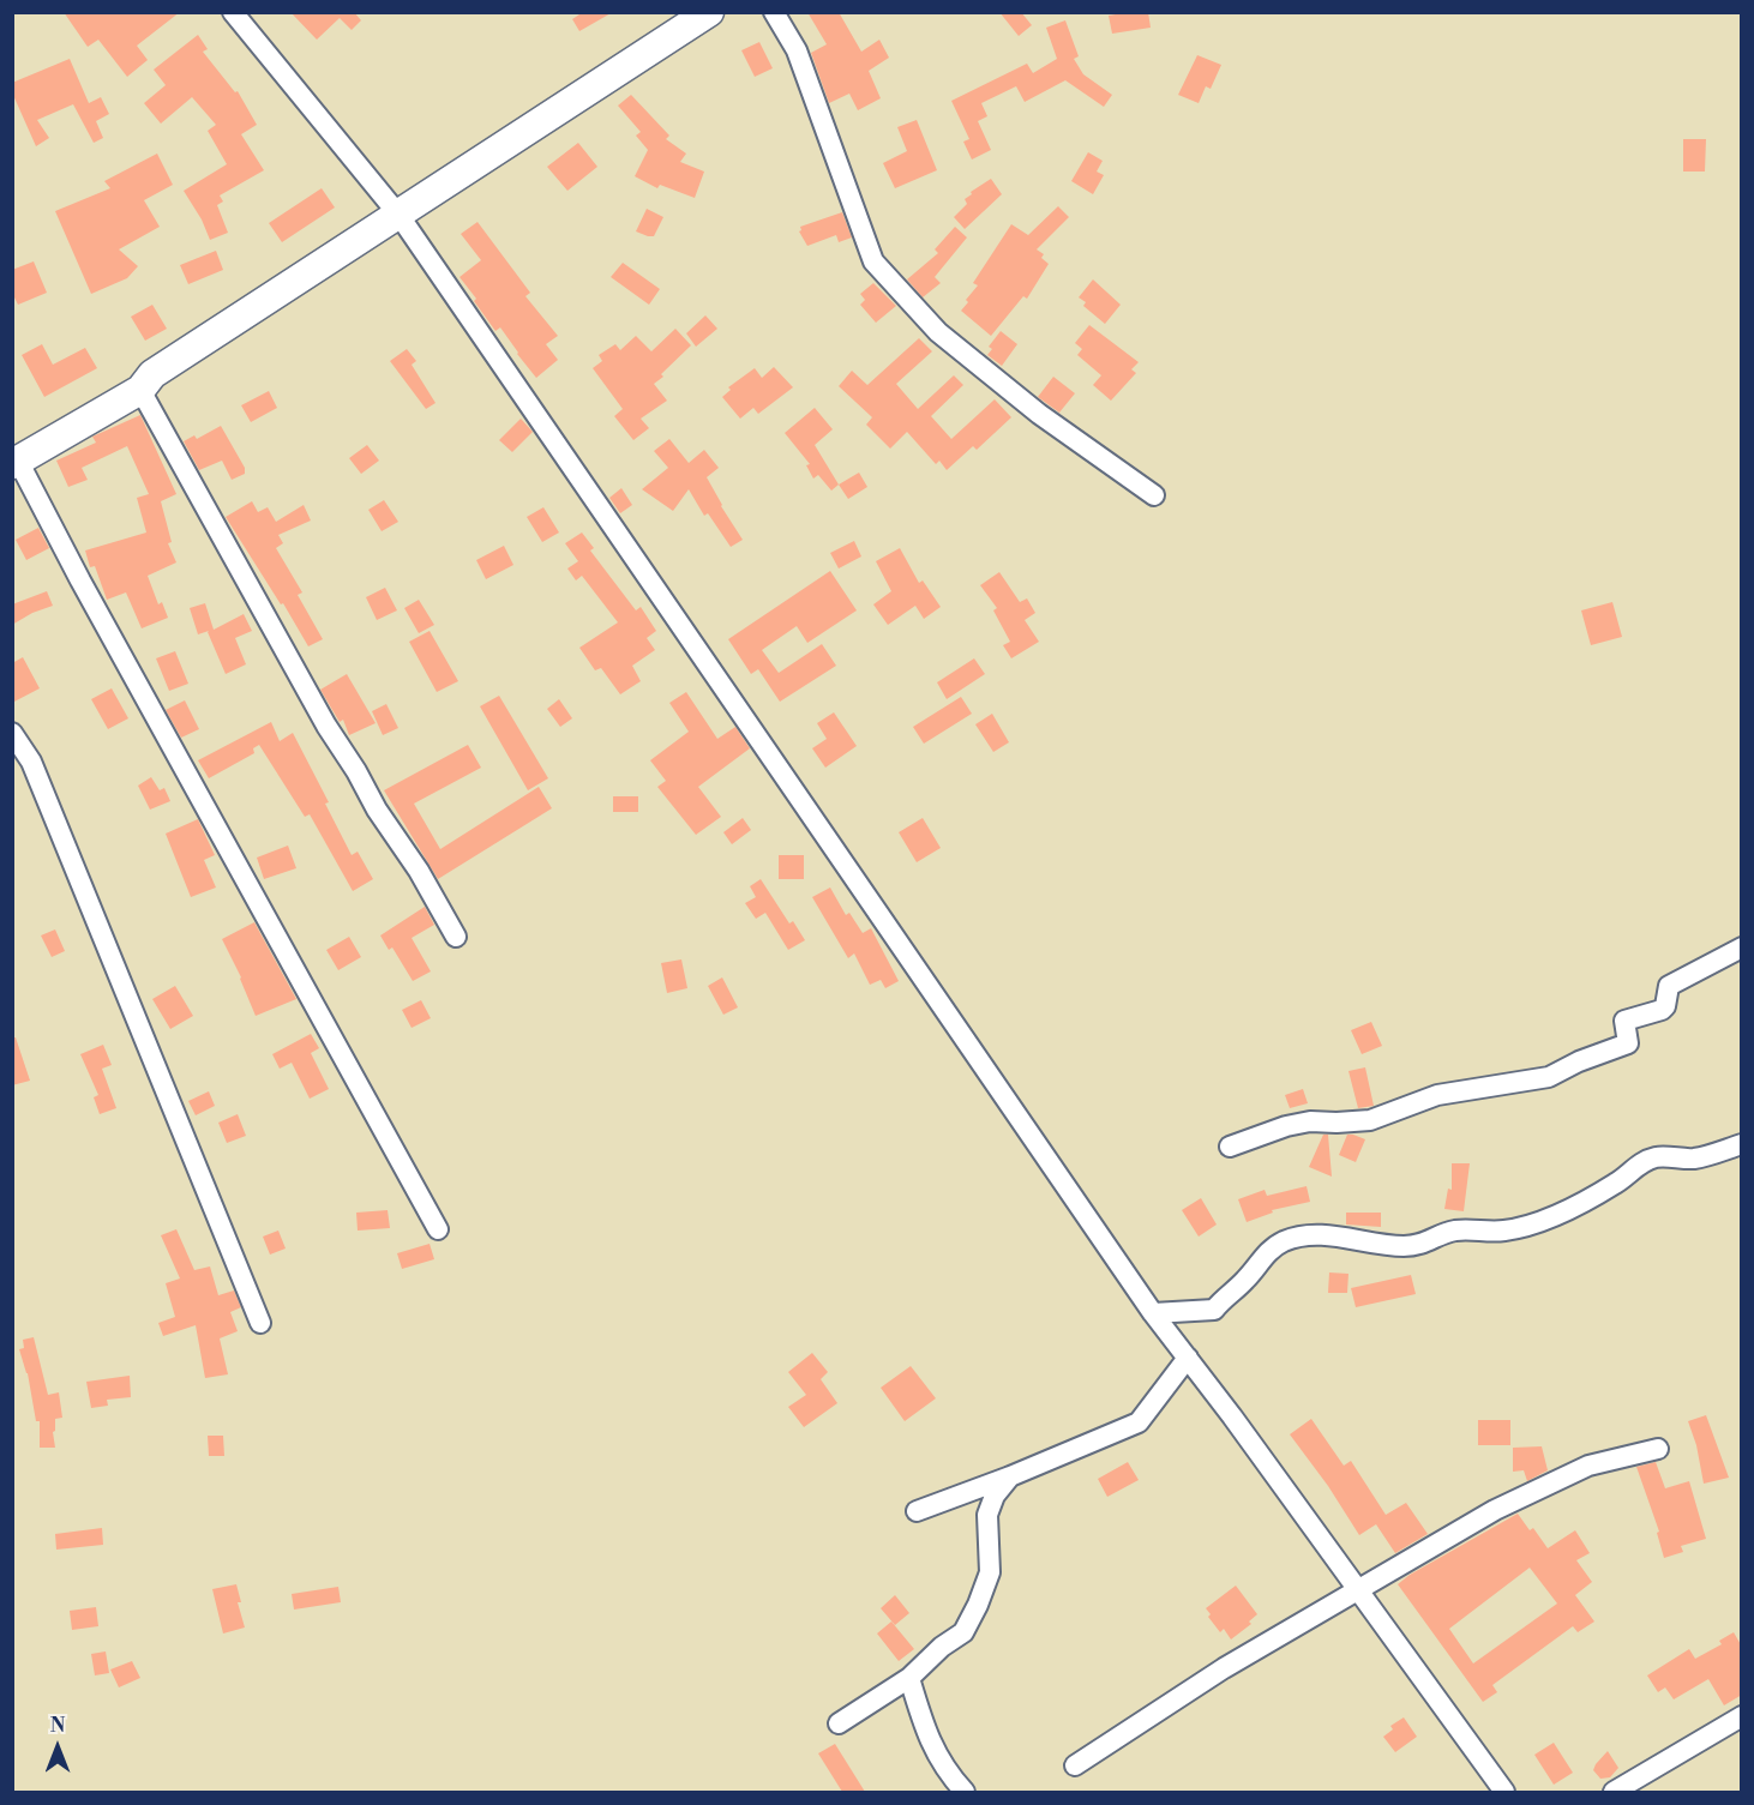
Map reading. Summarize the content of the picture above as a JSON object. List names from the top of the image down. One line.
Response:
{"north":"top"}
